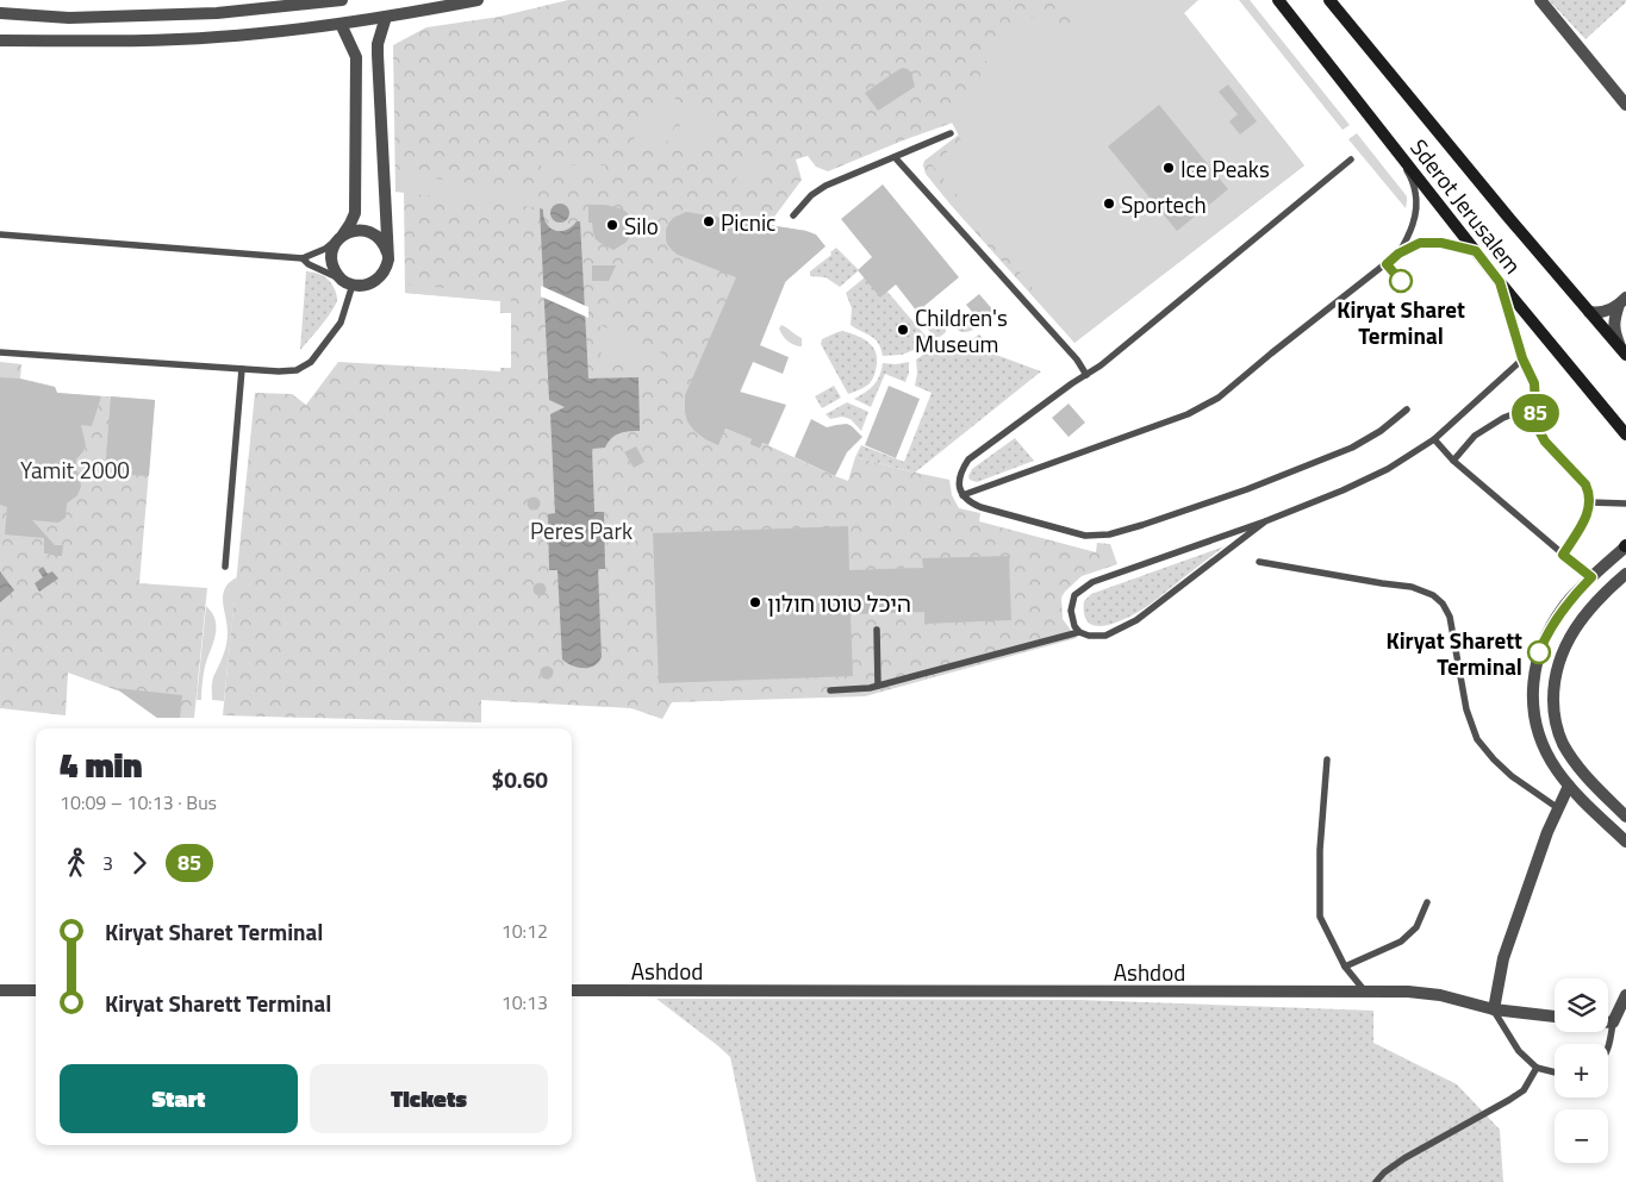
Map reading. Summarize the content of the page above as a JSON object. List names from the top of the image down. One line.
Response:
{"streets":{"main road":["Sderot Jerusalem"],"street":["Ashdod"]},"parks":["Yamit 2000","Peres Park"],"places":["Ice Peaks","Sportech","Picnic","Silo","Kiryat Sharet Terminal","Children's Museum","היכל טוטו חולון","Kiryat Sharett Terminal"],"lines":["bus line 85"],"page":{"on_map":"85","heading":["4 min","10:09 – 10:13 · Bus","$0.60"],"legs":["3","85"],"list":[{"name":"Kiryat Sharet Terminal","value":"10:12"},{"name":"Kiryat Sharett Terminal","value":"10:13"}],"map_buttons":["+","−"],"buttons":["Start","Tickets"]}}
